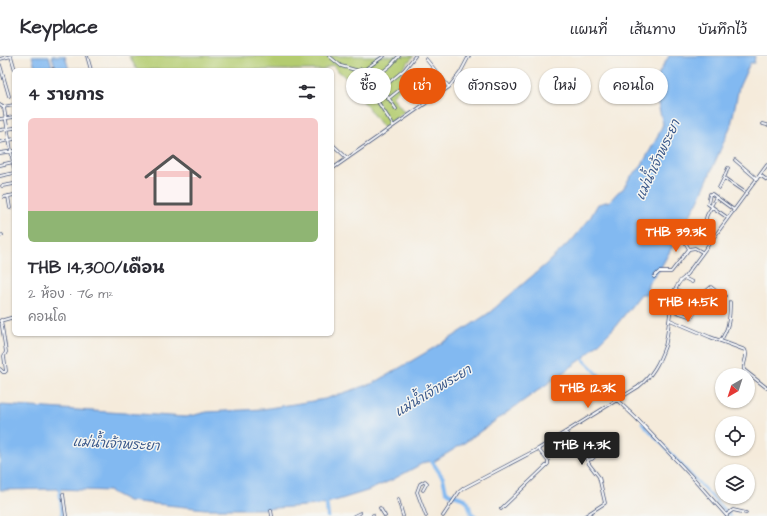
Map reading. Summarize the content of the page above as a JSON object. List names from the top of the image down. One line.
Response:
{"water":["แม่น้ำเจ้าพระยา"],"north":"bottom left","page":{"header":"Keyplace","nav":["แผนที่","เส้นทาง","บันทึกไว้"],"chip":["ซื้อ","เช่า","ตัวกรอง","ใหม่","คอนโด"],"heading":"4 รายการ","list":[{"name":"THB 14,300/เดือน","note":"2 ห้อง · 76 m² · คอนโด"}],"price":["THB 39.3K","THB 14.5K","THB 12.3K","THB 14.3K"]}}
